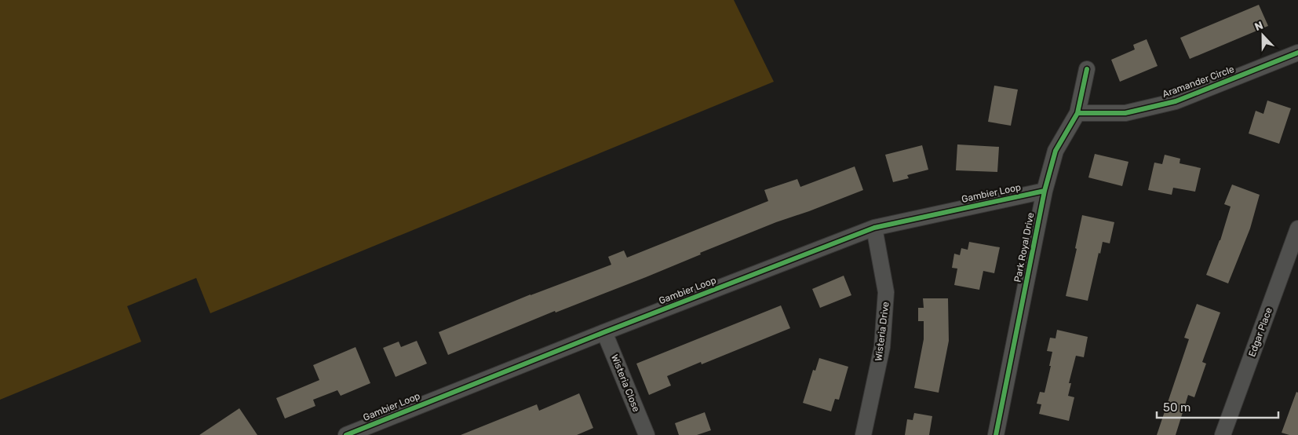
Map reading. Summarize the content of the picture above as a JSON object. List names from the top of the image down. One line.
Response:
{"streets":{"street":["Aramander Circle","Gambier Loop","Park Royal Drive","Wisteria Drive","Edgar Place","Wisteria Close"]},"crossings":[["Aramander Circle","Park Royal Drive"],["Gambier Loop","Park Royal Drive"],["Gambier Loop","Wisteria Drive"],["Gambier Loop","Wisteria Close"]],"scale_bar":"50 m","north":"top"}
